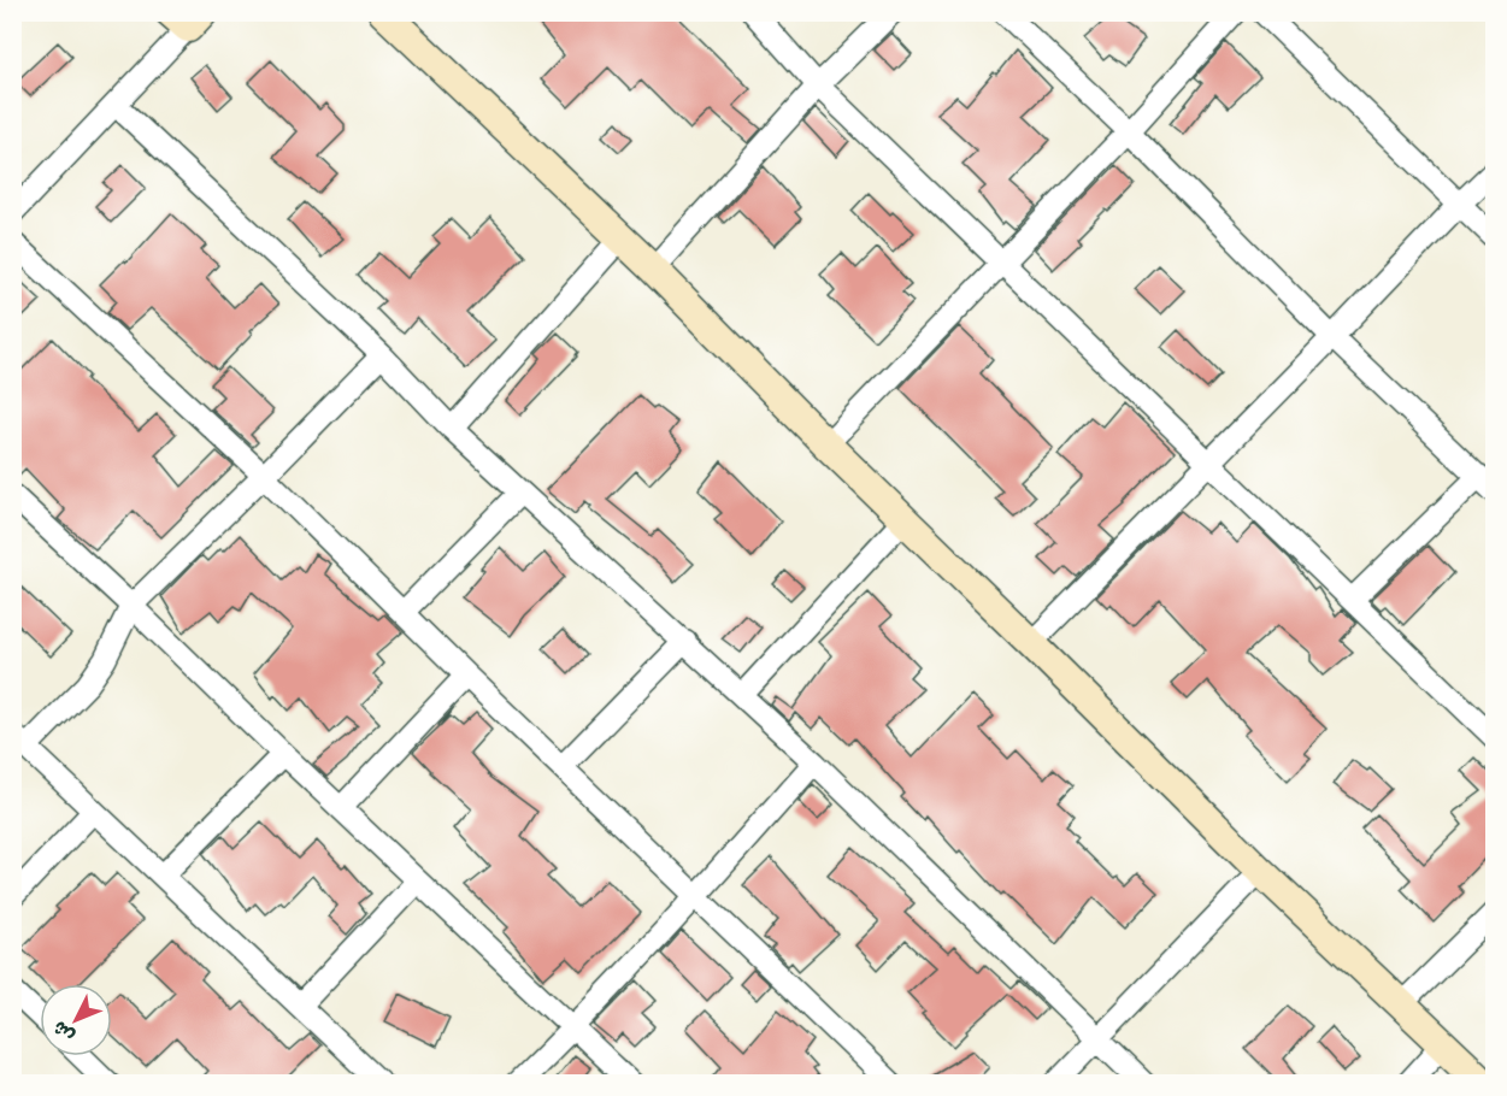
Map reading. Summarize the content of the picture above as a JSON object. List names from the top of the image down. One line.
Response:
{"north":"bottom left"}
